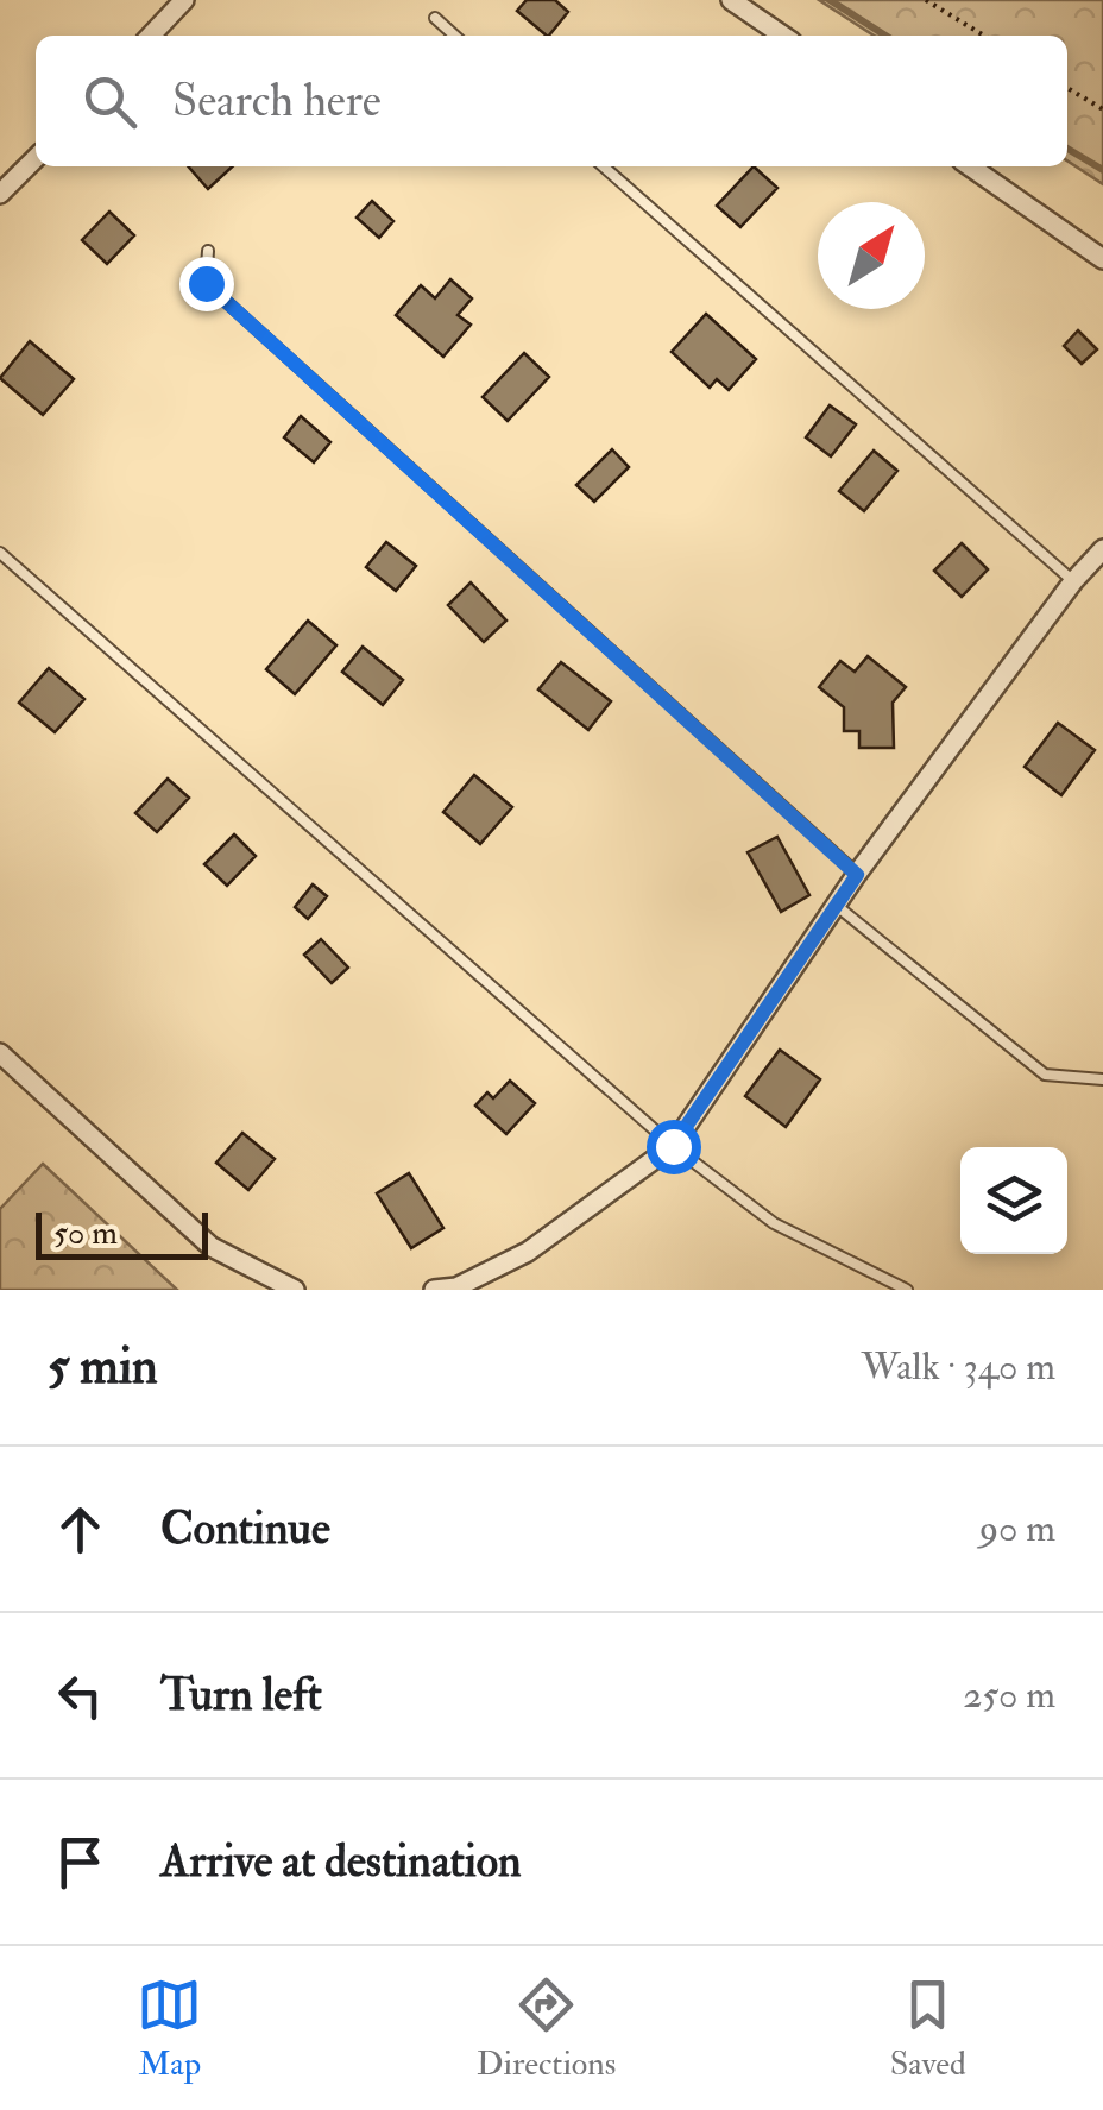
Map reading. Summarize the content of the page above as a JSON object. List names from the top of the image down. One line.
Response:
{"scale_bar":"50 m","north":"top right","page":{"search":"Search here","scale":"50 m","heading":["5 min","Walk · 340 m"],"list":[["Continue","90 m"],["Turn left","250 m"],"Arrive at destination"],"nav":["Map","Directions","Saved"]}}
